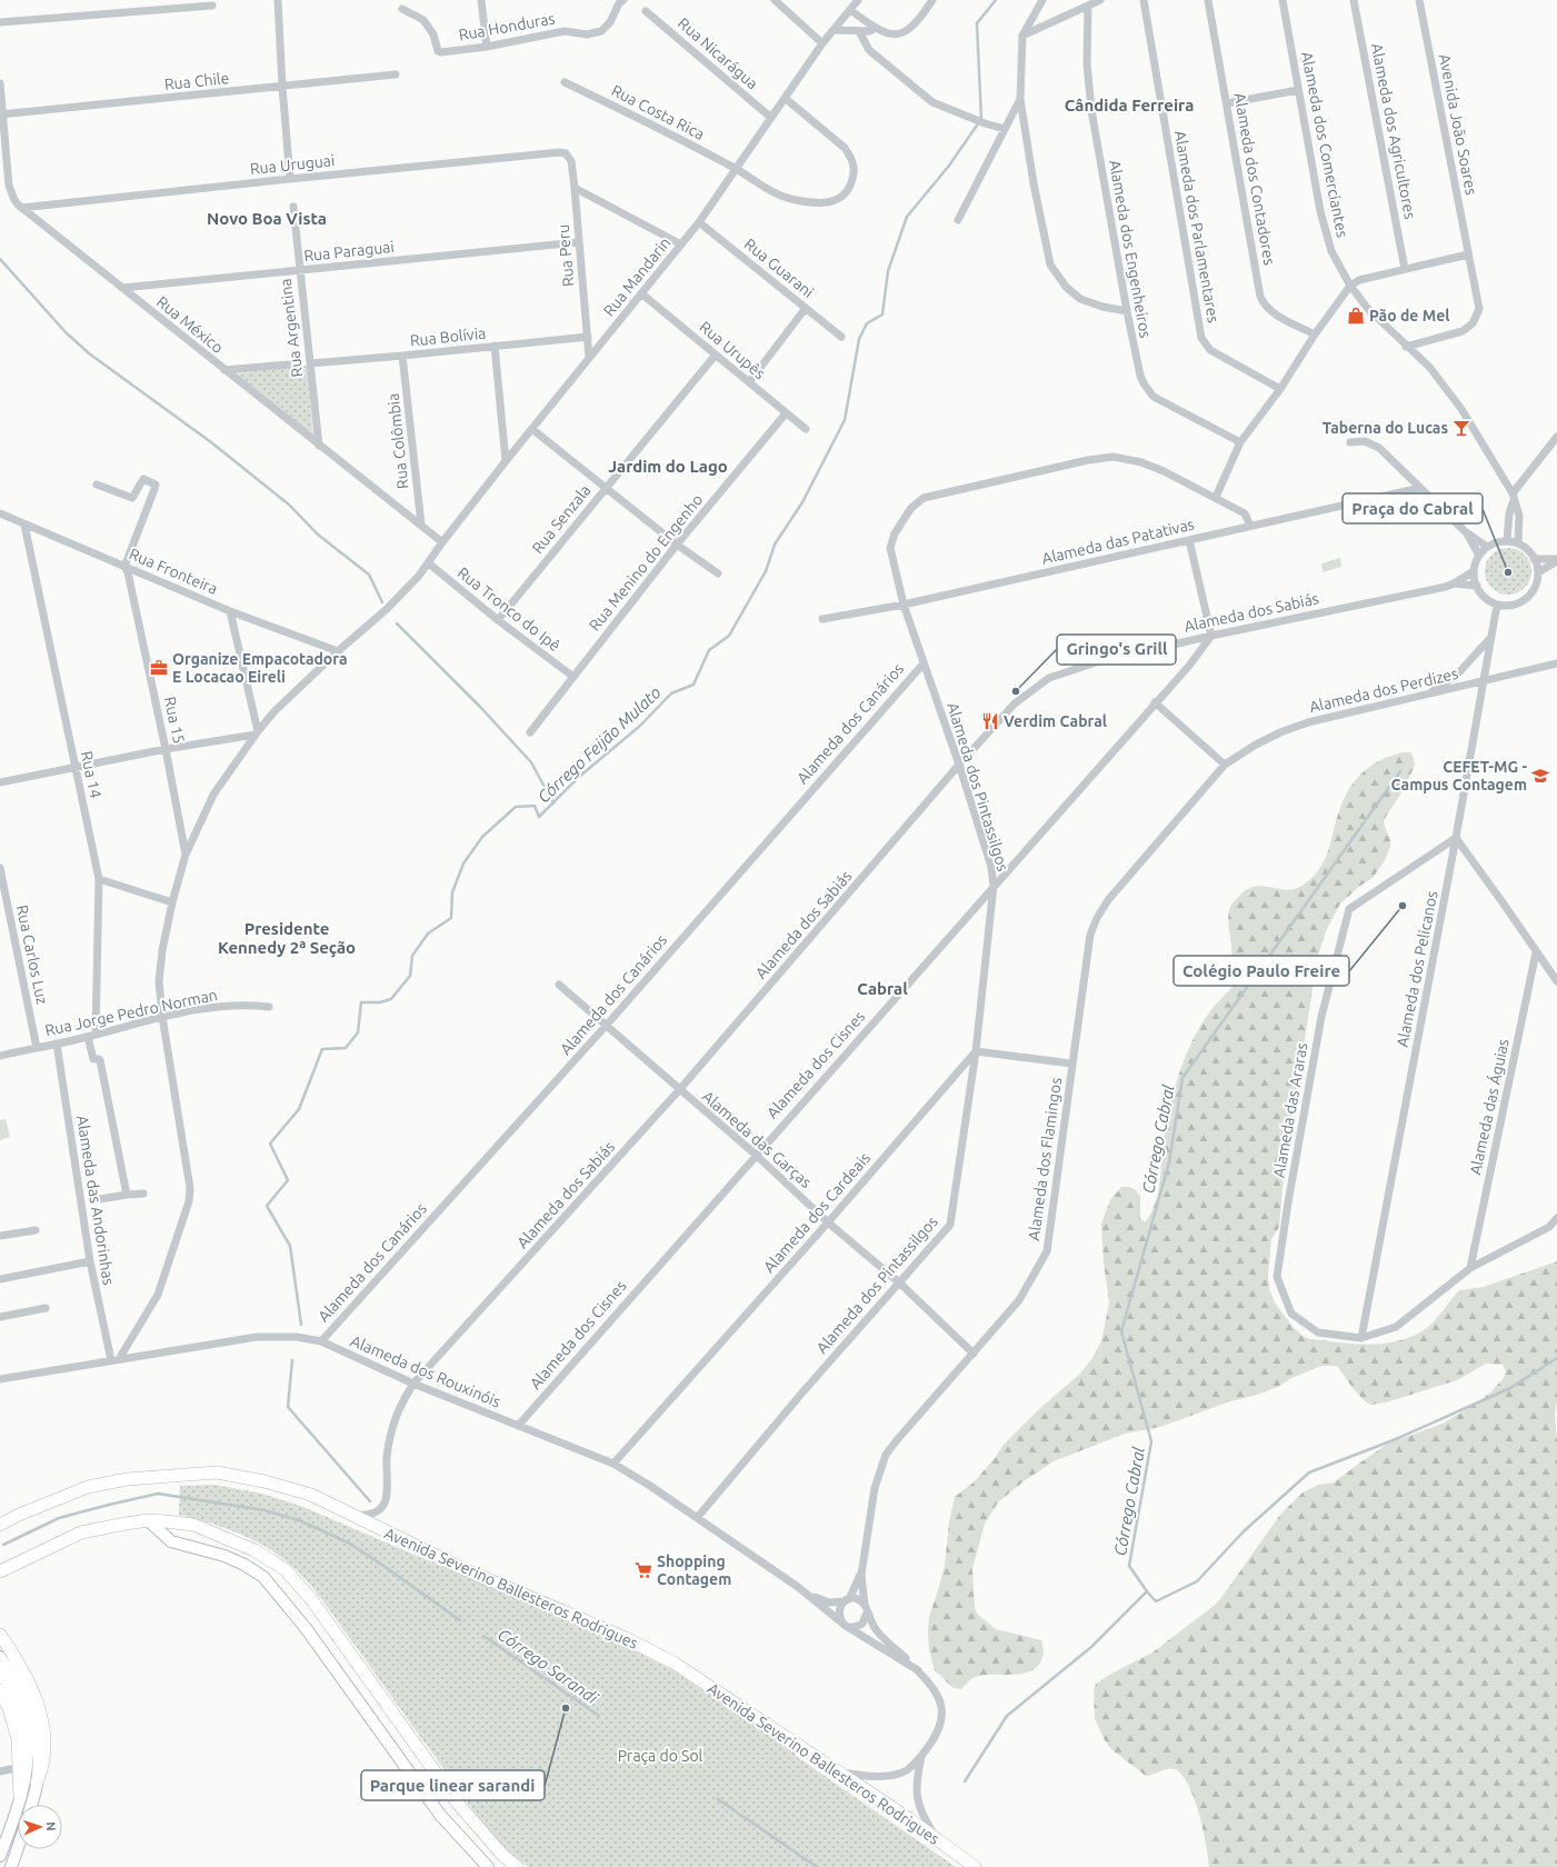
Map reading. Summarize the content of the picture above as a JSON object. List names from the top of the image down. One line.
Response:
{"streets":{"main road":["Avenida Severino Ballesteros Rodrigues"],"street":["Rua Honduras","Rua Nicarágua","Rua Chile","Rua Costa Rica","Avenida João Soares","Alameda dos Agricultores","Alameda dos Comerciantes","Rua Uruguai","Alameda dos Contadores","Alameda dos Parlamentares","Alameda dos Engenheiros","Rua Paraguai","Rua Peru","Rua Guarani","Rua Mandarin","Rua México","Rua Argentina","Rua Bolívia","Rua Urupês","Rua Colômbia","Rua Senzala","Alameda das Patativas","Rua Menino do Engenho","Rua Fronteira","Rua Tronco do Ipê","Alameda dos Sabiás","Alameda dos Perdizes","Rua 15","Alameda dos Canários","Rua 14","Alameda dos Pintassilgos","Rua Carlos Luz","Alameda dos Pelicanos","Rua Jorge Pedro Norman","Alameda dos Cisnes","Alameda das Águias","Alameda das Araras","Alameda das Garças","Alameda dos Flamingos","Alameda das Andorinhas","Alameda dos Cardeais","Alameda dos Rouxinóis"]},"crossings":[["Rua Nicarágua","Rua Mandarin"],["Rua Chile","Rua México"],["Rua Costa Rica","Rua Mandarin"],["Avenida João Soares","Alameda dos Comerciantes"],["Alameda dos Comerciantes","Alameda dos Sabiás"],["Alameda dos Comerciantes","Alameda dos Pelicanos"],["Rua Uruguai","Rua Peru"],["Rua Uruguai","Rua México"],["Rua Paraguai","Rua Peru"],["Rua Paraguai","Rua México"],["Rua Paraguai","Rua Argentina"],["Rua Peru","Rua Mandarin"],["Rua Peru","Rua Bolívia"],["Rua Guarani","Rua Mandarin"],["Rua Mandarin","Rua México"],["Rua Mandarin","Rua Urupês"],["Rua Mandarin","Rua Fronteira"],["Rua Mandarin","Rua Tronco do Ipê"],["Rua Mandarin","Rua 15"],["Rua Mandarin","Rua Jorge Pedro Norman"],["Rua Mandarin","Alameda das Andorinhas"],["Rua Mandarin","Alameda dos Rouxinóis"],["Rua México","Rua Argentina"],["Rua México","Rua Colômbia"],["Rua Argentina","Rua Bolívia"],["Rua Bolívia","Rua Colômbia"],["Rua Urupês","Rua Senzala"],["Rua Urupês","Rua Menino do Engenho"],["Rua Senzala","Rua Tronco do Ipê"],["Alameda das Patativas","Alameda dos Pintassilgos"],["Rua Menino do Engenho","Rua Tronco do Ipê"],["Rua Fronteira","Rua 15"],["Rua Fronteira","Rua 14"],["Alameda dos Sabiás","Alameda dos Pintassilgos"],["Alameda dos Sabiás","Alameda dos Pelicanos"],["Alameda dos Sabiás","Alameda dos Cisnes"],["Alameda dos Sabiás","Alameda das Garças"],["Alameda dos Sabiás","Alameda dos Rouxinóis"],["Alameda dos Sabiás","Avenida Severino Ballesteros Rodrigues"],["Alameda dos Perdizes","Alameda dos Pelicanos"],["Alameda dos Perdizes","Alameda dos Flamingos"],["Alameda dos Canários","Alameda dos Pintassilgos"],["Alameda dos Canários","Alameda das Garças"],["Alameda dos Canários","Alameda dos Rouxinóis"],["Rua 14","Rua Jorge Pedro Norman"],["Alameda dos Pintassilgos","Alameda dos Cisnes"],["Alameda dos Pintassilgos","Alameda das Garças"],["Alameda dos Pintassilgos","Alameda dos Cardeais"],["Alameda dos Pintassilgos","Alameda dos Rouxinóis"],["Rua Carlos Luz","Rua Jorge Pedro Norman"],["Alameda dos Pelicanos","Alameda das Araras"],["Rua Jorge Pedro Norman","Alameda das Andorinhas"],["Alameda dos Cisnes","Alameda das Garças"],["Alameda dos Cisnes","Alameda dos Rouxinóis"],["Alameda das Águias","Alameda das Araras"],["Alameda das Garças","Alameda dos Flamingos"],["Alameda das Garças","Alameda dos Cardeais"],["Alameda dos Flamingos","Alameda dos Rouxinóis"],["Alameda das Andorinhas","Alameda dos Rouxinóis"],["Alameda dos Cardeais","Alameda dos Rouxinóis"]],"districts":["Cândida Ferreira","Novo Boa Vista","Jardim do Lago","Presidente Kennedy 2ª Seção","Cabral"],"water":["Córrego Feijão Mulato","Córrego Cabral","Córrego Sarandi"],"parks":["Praça do Sol"],"places":{"shop":["Pão de Mel"],"bar":["Taberna do Lucas"],"other":["Praça do Cabral","Gringo's Grill","Colégio Paulo Freire","Parque linear sarandi"],"office":["Organize Empacotadora E Locacao Eireli"],"restaurant":["Verdim Cabral"],"school or university":["CEFET-MG - Campus Contagem"],"supermarket":["Shopping Contagem"]},"north":"right"}
